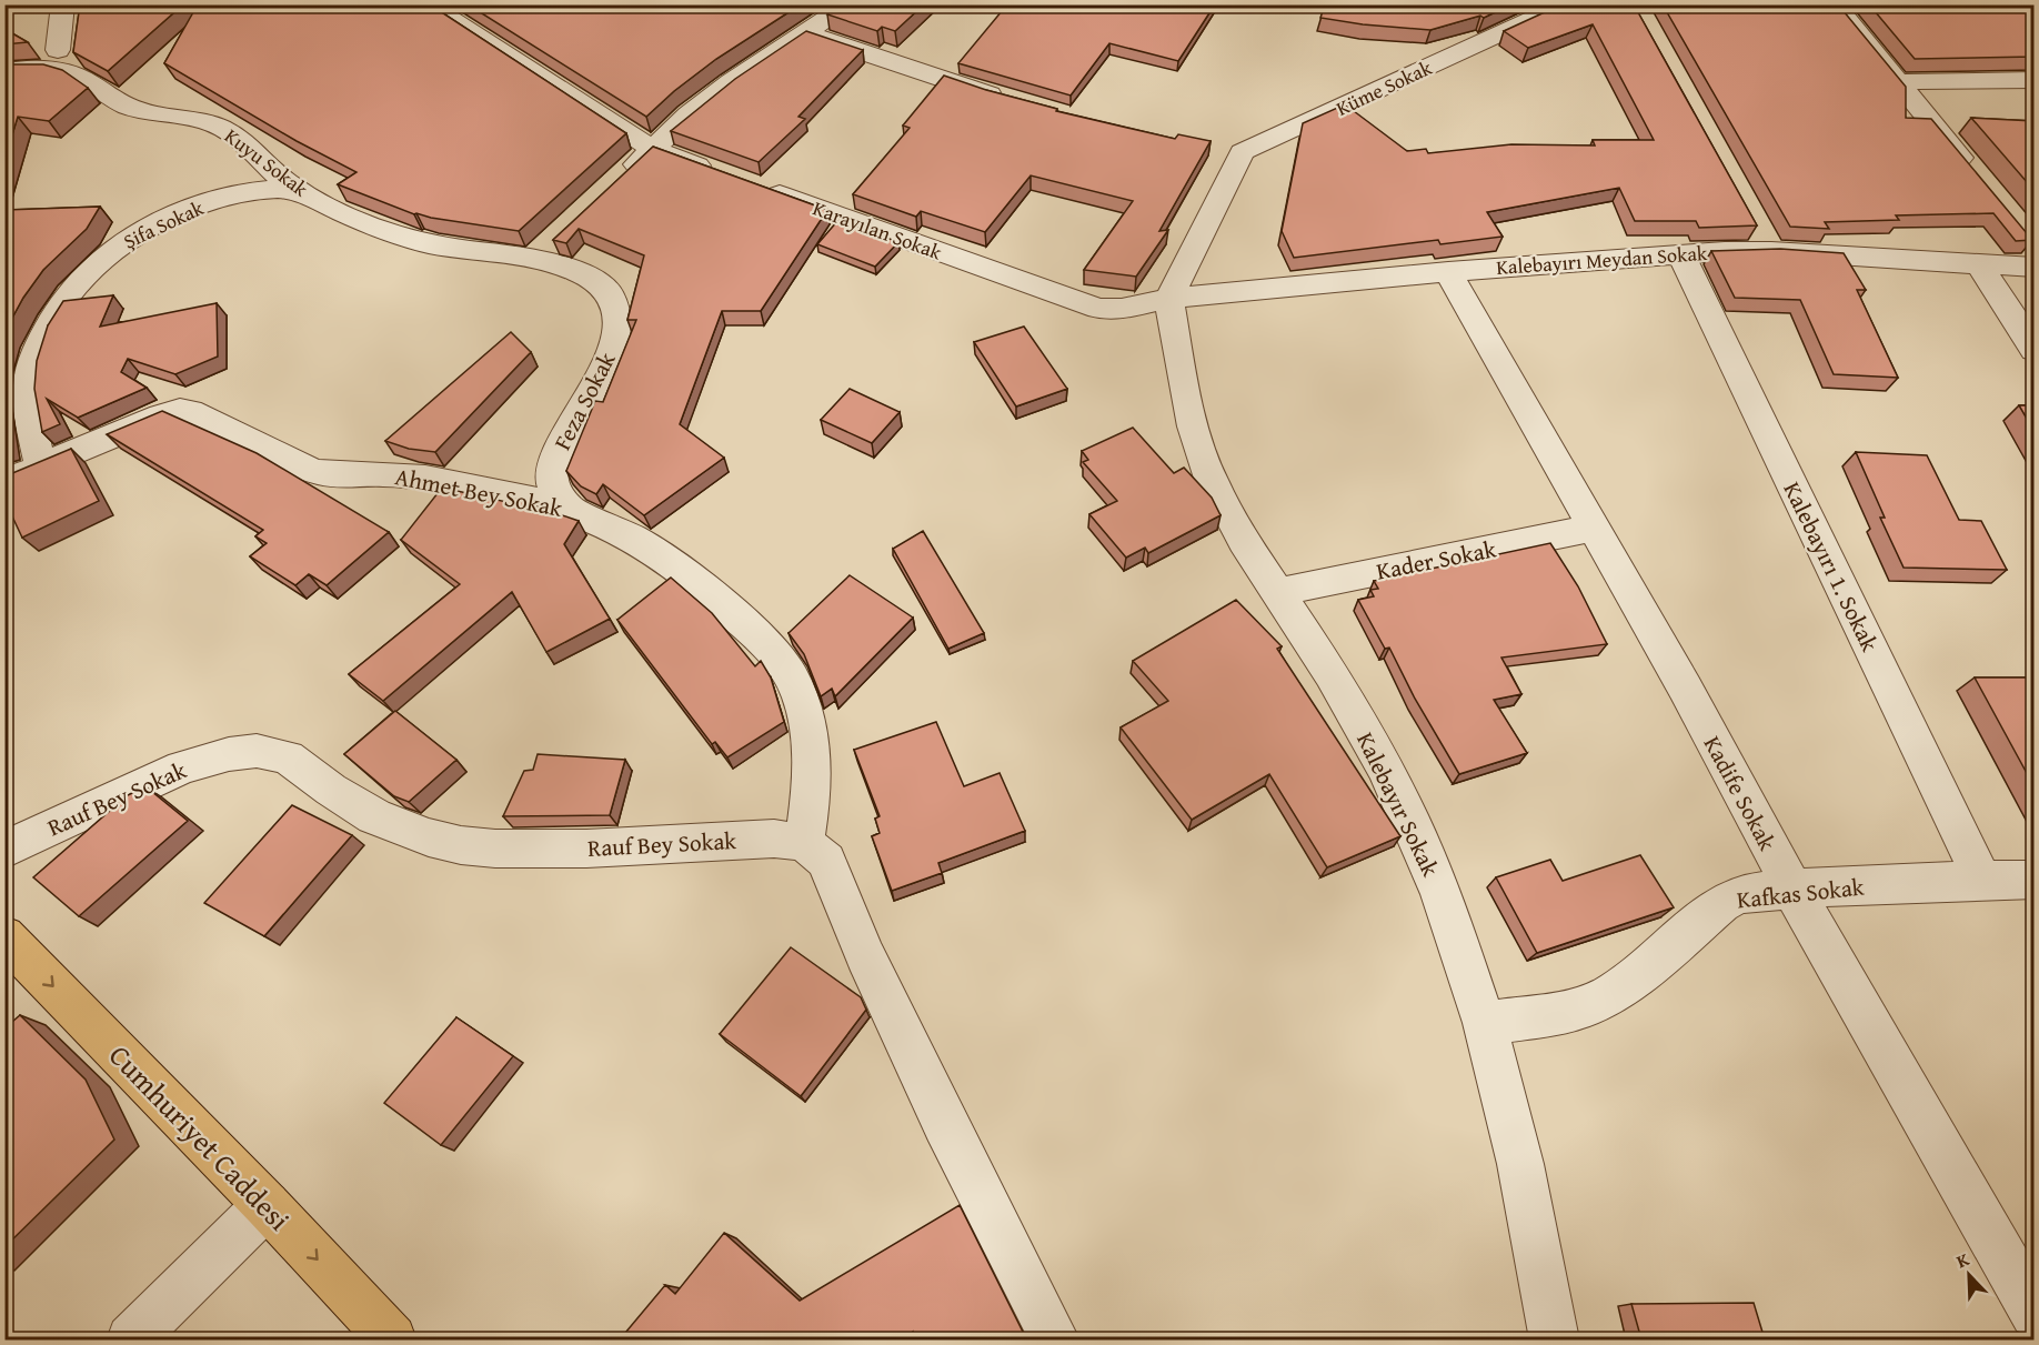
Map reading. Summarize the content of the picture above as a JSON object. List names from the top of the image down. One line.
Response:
{"streets":{"main road":["Cumhuriyet Caddesi"],"street":["Küme Sokak","Kuyu Sokak","Şifa Sokak","Karayılan Sokak","Kalebayırı Meydan Sokak","Feza Sokak","Ahmet Bey Sokak","Kader Sokak","Kalebayırı 1. Sokak","Kadife Sokak","Rauf Bey Sokak","Kalebayır Sokak","Kafkas Sokak"]},"crossings":[["Küme Sokak","Karayılan Sokak"],["Küme Sokak","Kalebayırı Meydan Sokak"],["Küme Sokak","Kalebayır Sokak"],["Kuyu Sokak","Şifa Sokak"],["Kuyu Sokak","Feza Sokak"],["Şifa Sokak","Ahmet Bey Sokak"],["Karayılan Sokak","Kalebayırı Meydan Sokak"],["Karayılan Sokak","Kalebayır Sokak"],["Kalebayırı Meydan Sokak","Kalebayırı 1. Sokak"],["Kalebayırı Meydan Sokak","Kadife Sokak"],["Kalebayırı Meydan Sokak","Kalebayır Sokak"],["Feza Sokak","Ahmet Bey Sokak"],["Ahmet Bey Sokak","Rauf Bey Sokak"],["Kader Sokak","Kadife Sokak"],["Kader Sokak","Kalebayır Sokak"],["Kalebayırı 1. Sokak","Kafkas Sokak"],["Kadife Sokak","Kafkas Sokak"],["Kalebayır Sokak","Kafkas Sokak"]],"one_way":["Cumhuriyet Caddesi"],"north":"top left"}
